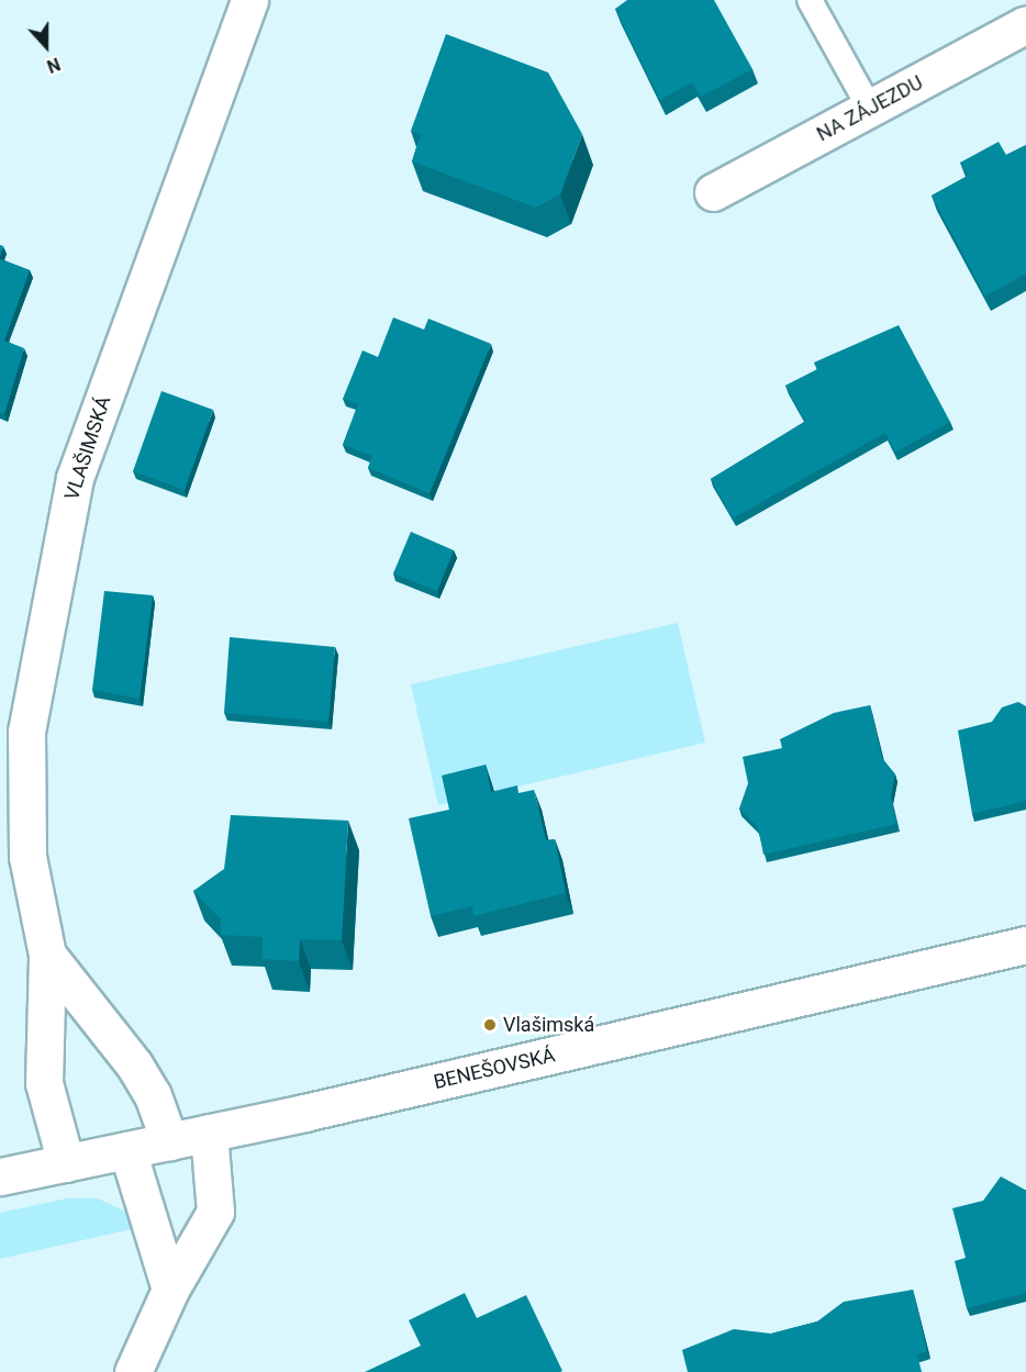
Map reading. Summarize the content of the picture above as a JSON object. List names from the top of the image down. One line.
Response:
{"streets":{"street":["NA ZÁJEZDU","VLAŠIMSKÁ","BENEŠOVSKÁ"]},"crossings":[["VLAŠIMSKÁ","BENEŠOVSKÁ"]],"places":["Vlašimská"],"north":"bottom"}
